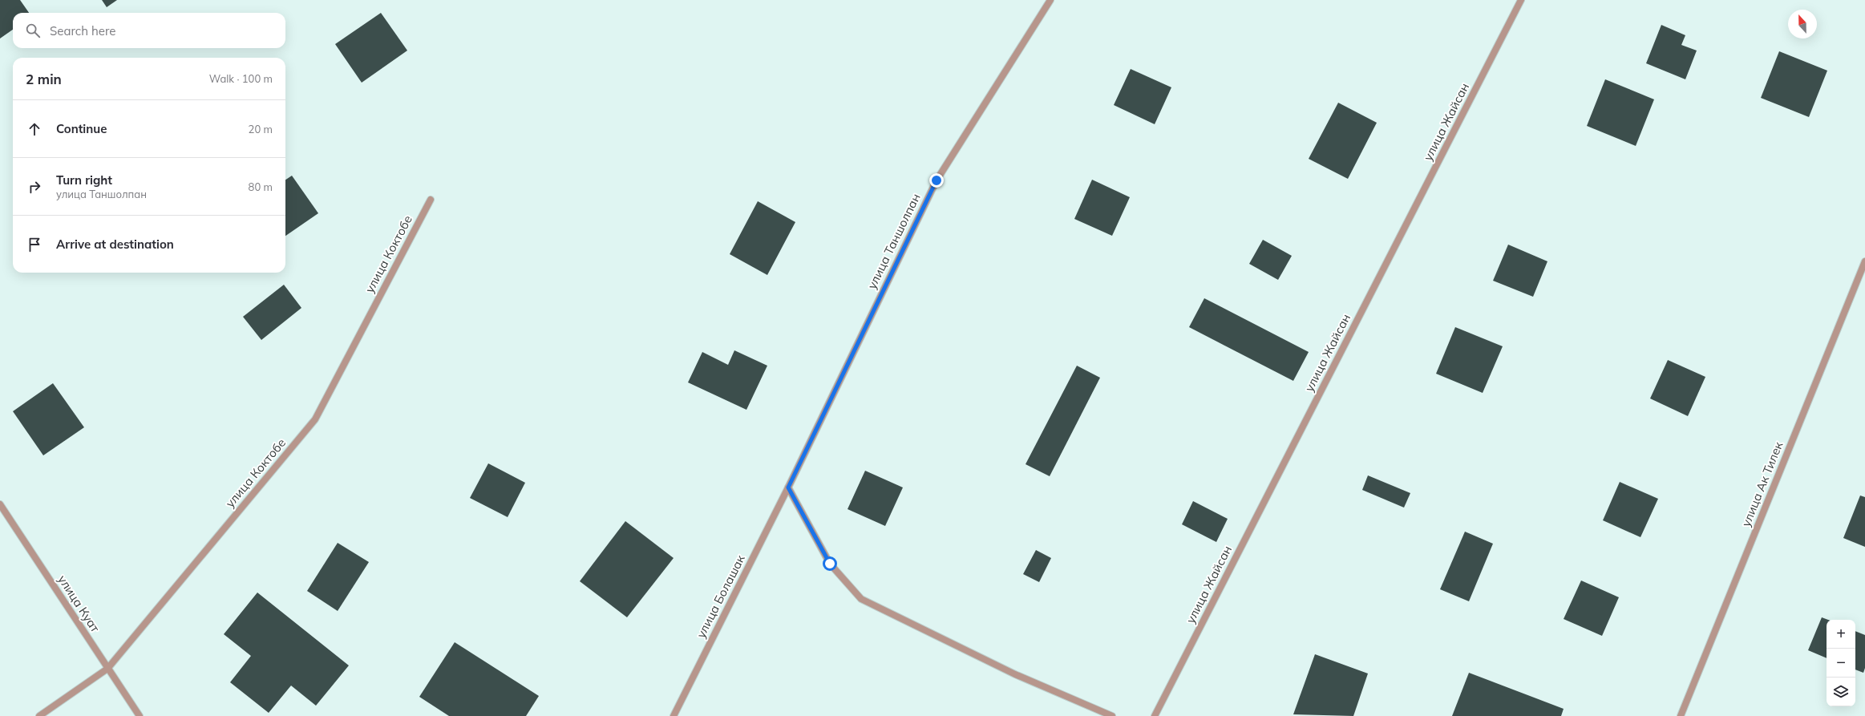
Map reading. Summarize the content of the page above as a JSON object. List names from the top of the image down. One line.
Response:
{"streets":{"street":["улица Жайсан","улица Таншолпан","улица Коктобе","улица Ак Тилек","улица Болашак","улица Куат"]},"crossings":[["улица Таншолпан","улица Болашак"],["улица Коктобе","улица Куат"]],"north":"top","page":{"search":"Search here","heading":["2 min","Walk · 100 m"],"list":[["Continue","20 m"],["Turn right","улица Таншолпан","80 m"],"Arrive at destination"],"map_buttons":["+","−"]}}
